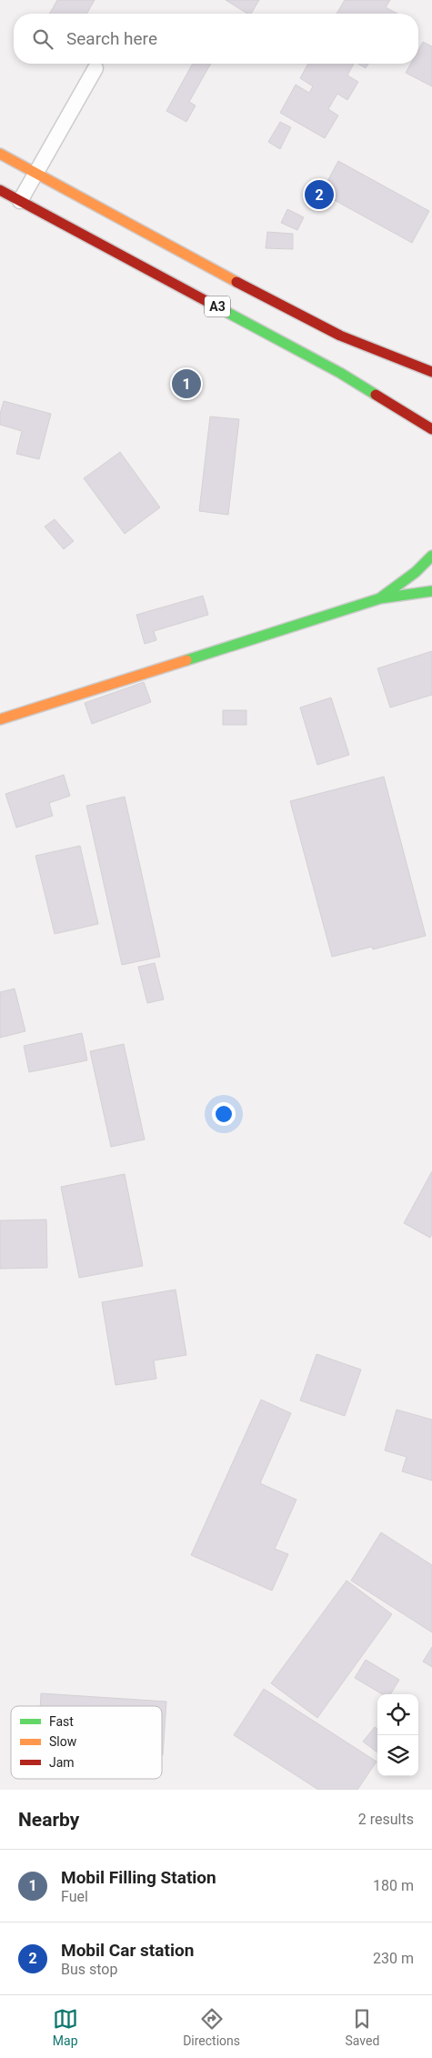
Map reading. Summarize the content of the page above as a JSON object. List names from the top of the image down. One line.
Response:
{"streets":{"main road":["A3"]},"legend":["Fast","Slow","Jam"],"page":{"search":"Search here","pins":["2","1"],"heading":["Nearby","2 results"],"list":[{"mark":"1","name":"Mobil Filling Station","note":"Fuel","value":"180 m"},{"mark":"2","name":"Mobil Car station","note":"Bus stop","value":"230 m"}],"nav":["Map","Directions","Saved"]}}
